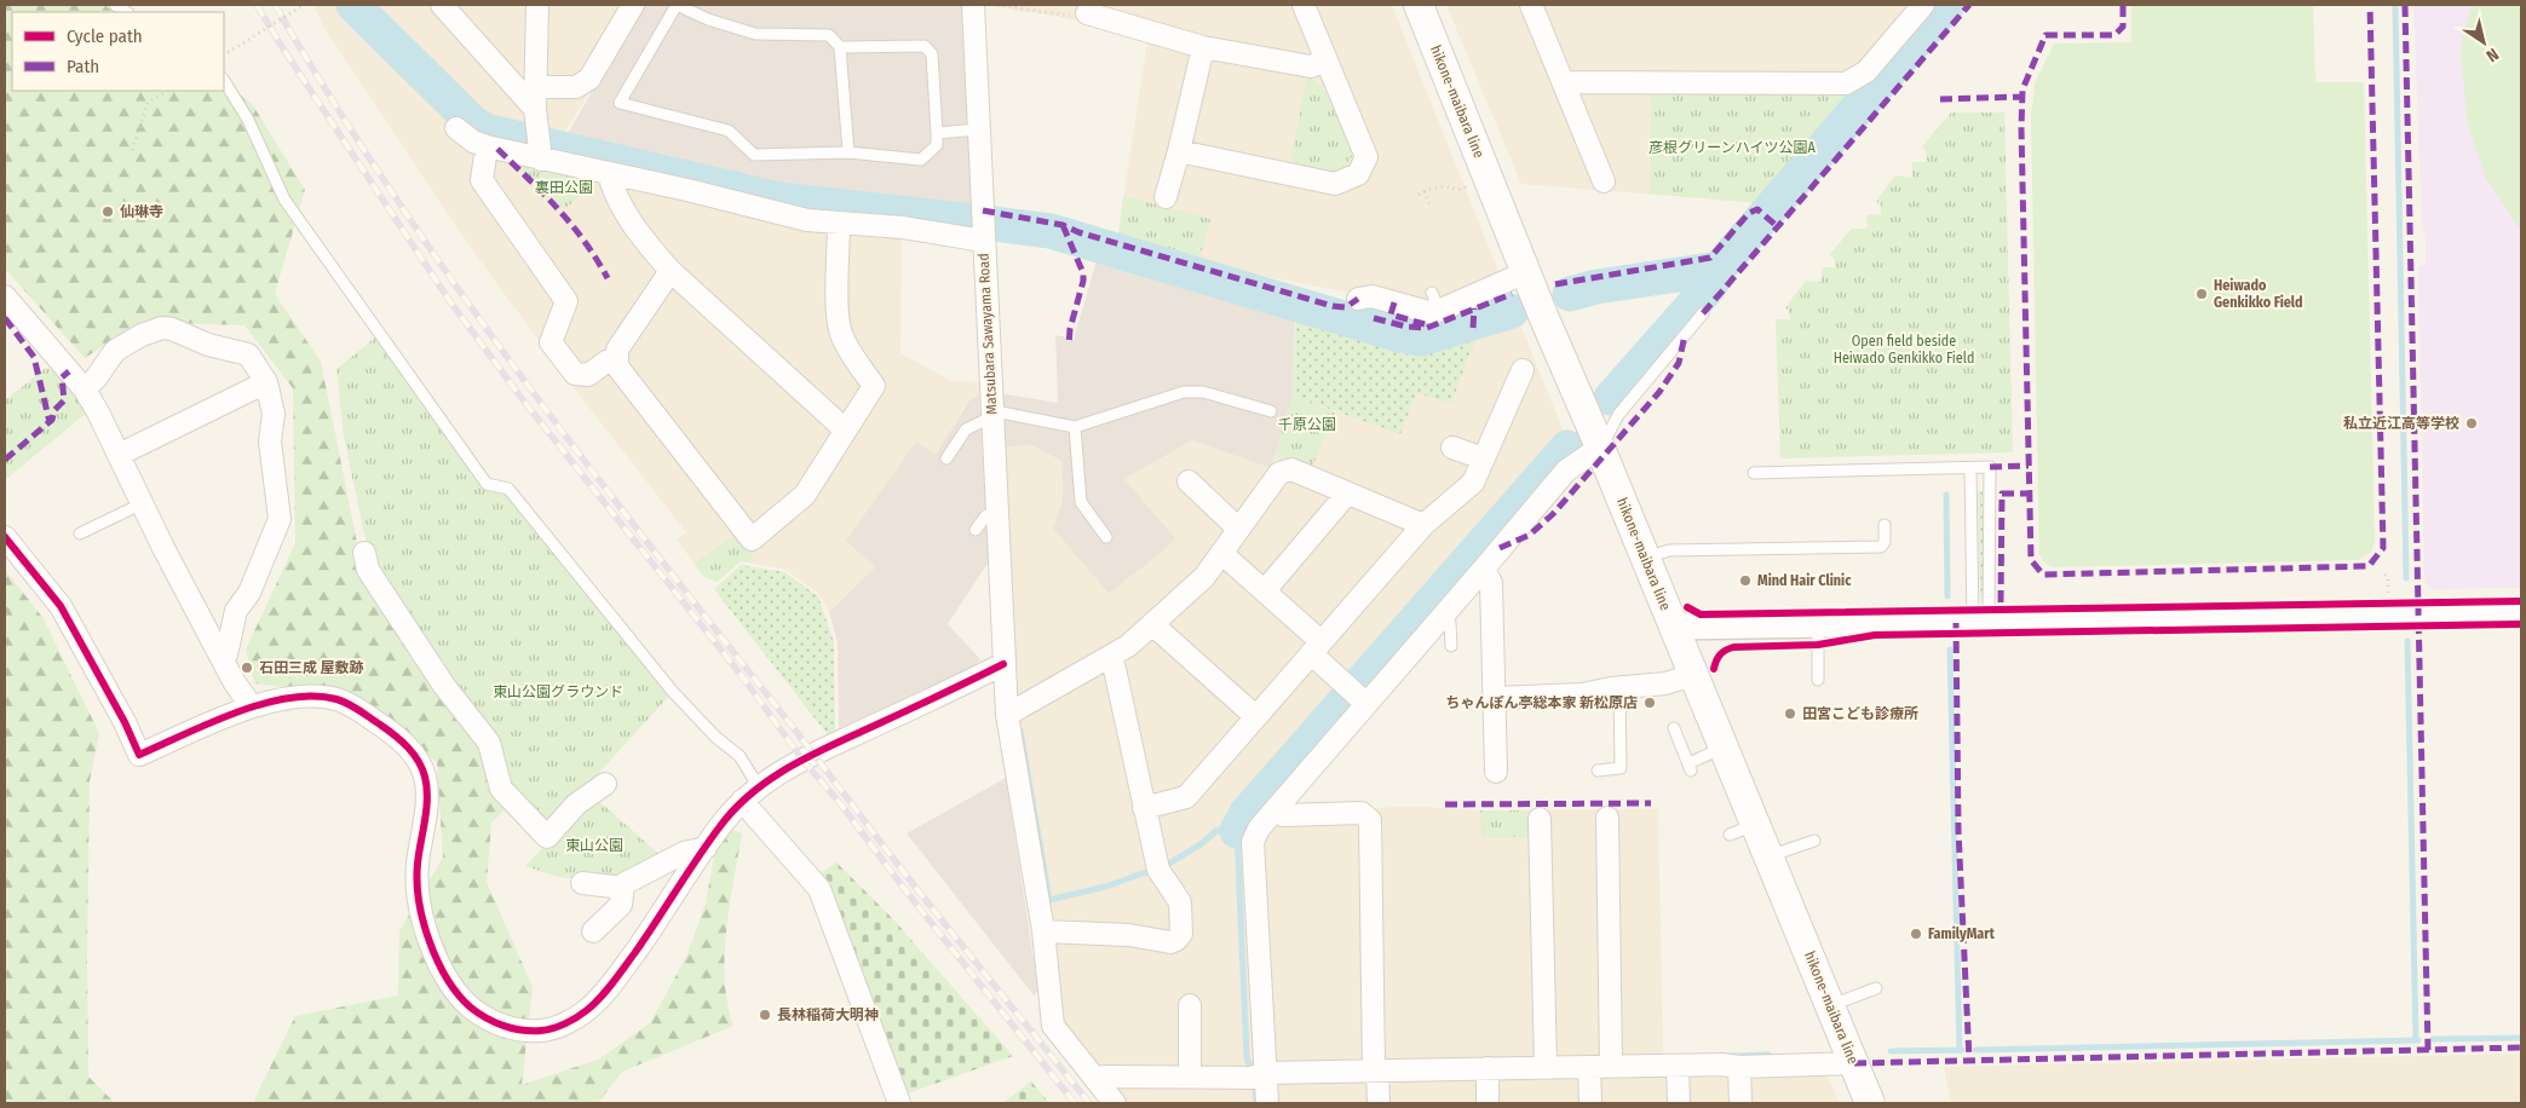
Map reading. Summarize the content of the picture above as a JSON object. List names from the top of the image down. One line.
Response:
{"streets":{"main road":["hikone-maibara line"],"street":["Matsubara Sawayama Road"]},"parks":["彦根グリーンハイツ公園A","裏田公園","Open field beside Heiwado Genkikko Field","千原公園","東山公園グラウンド","東山公園"],"places":["仙琳寺","Heiwado Genkikko Field","私立近江高等学校","Mind Hair Clinic","石田三成 屋敷跡","ちゃんぽん亭総本家 新松原店","田宮こども診療所","FamilyMart","長林稲荷大明神"],"legend":["Cycle path","Path"],"north":"bottom right"}
